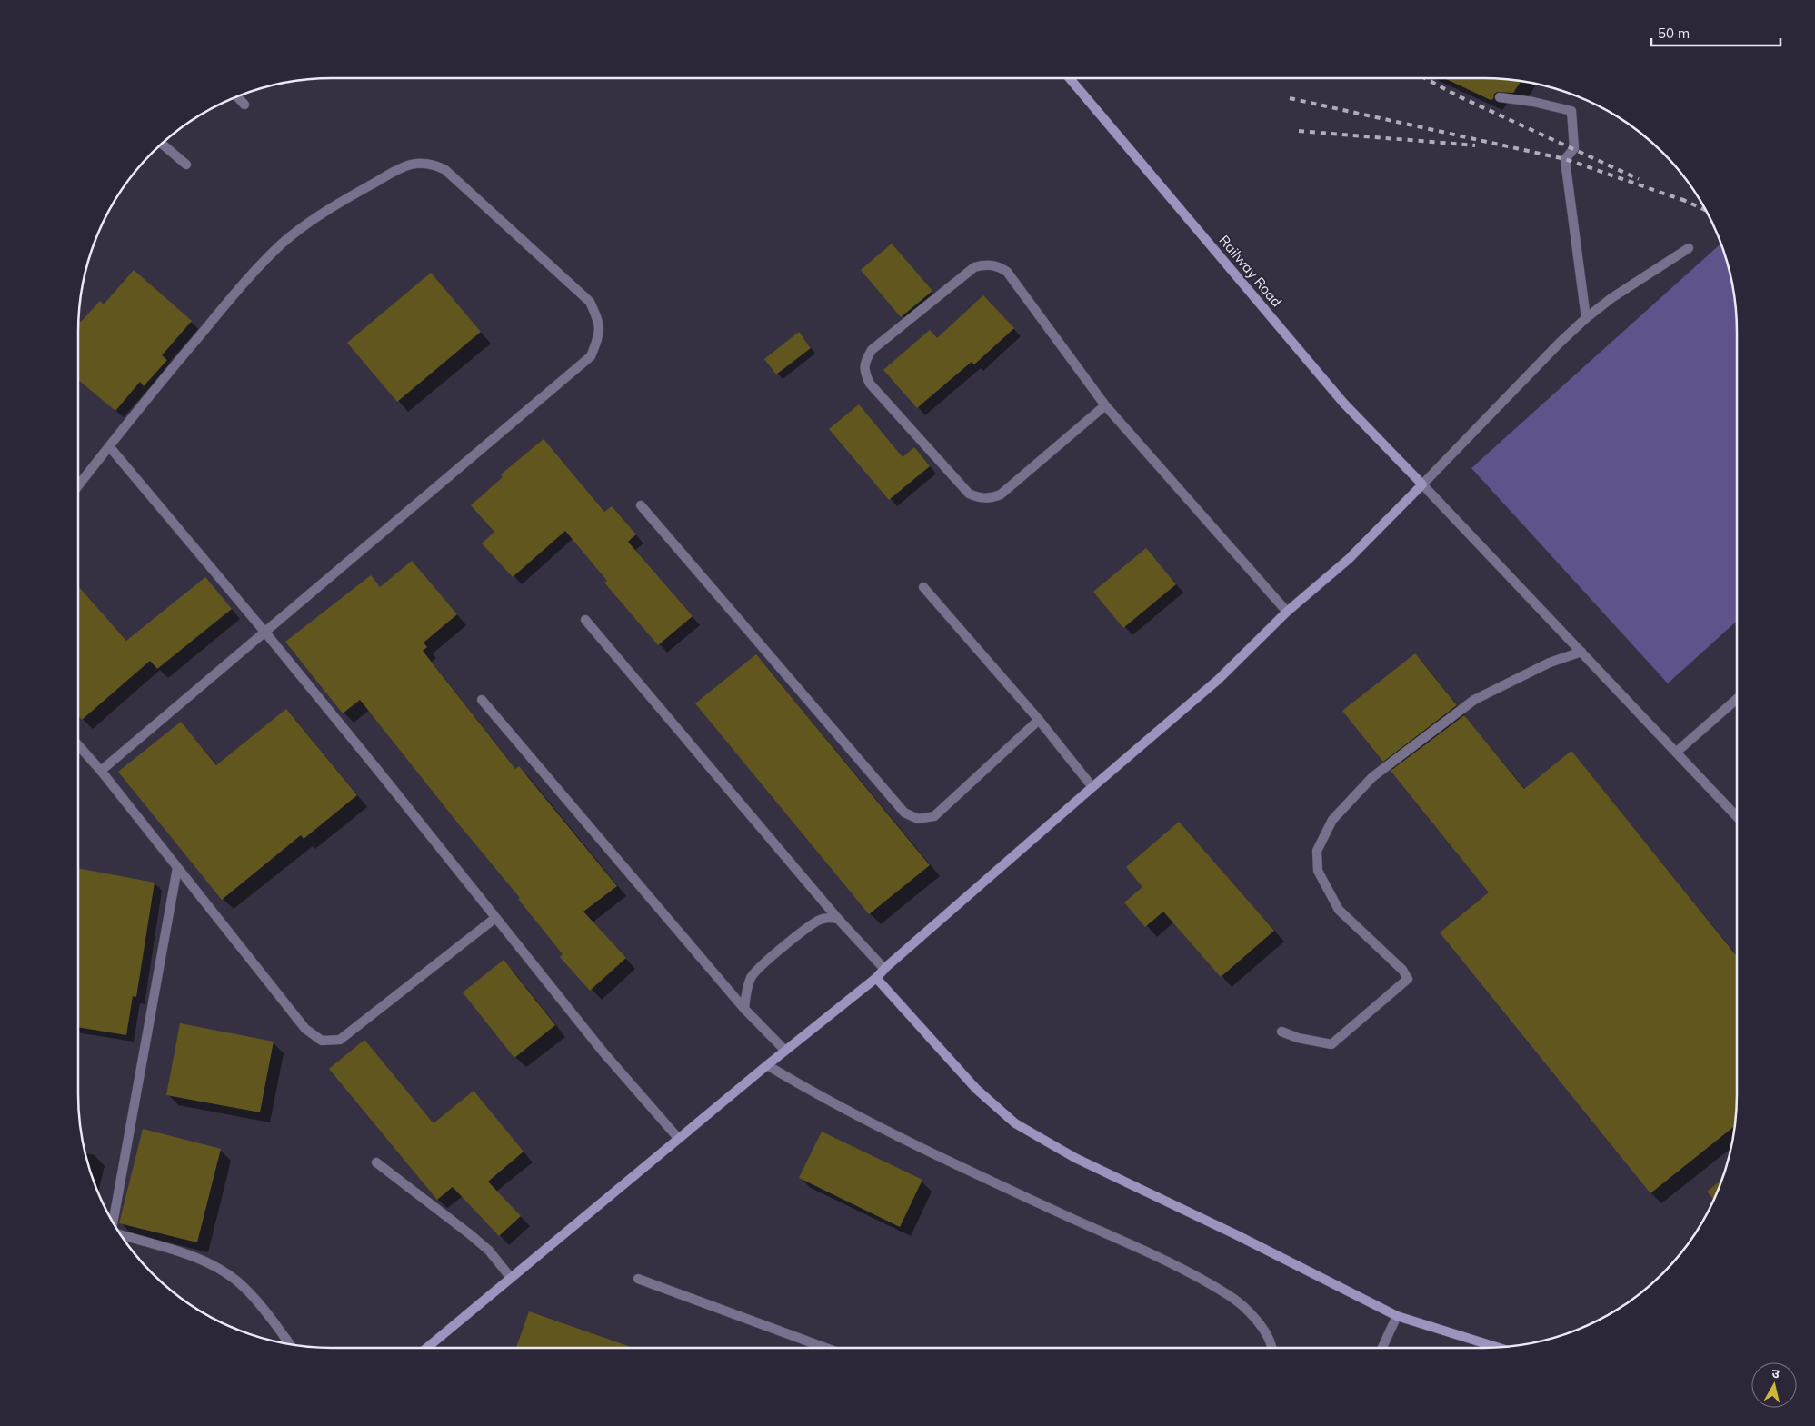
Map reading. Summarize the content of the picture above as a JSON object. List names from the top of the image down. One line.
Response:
{"streets":{"street":["Railway Road"]},"scale_bar":"50 m","north":"top"}
